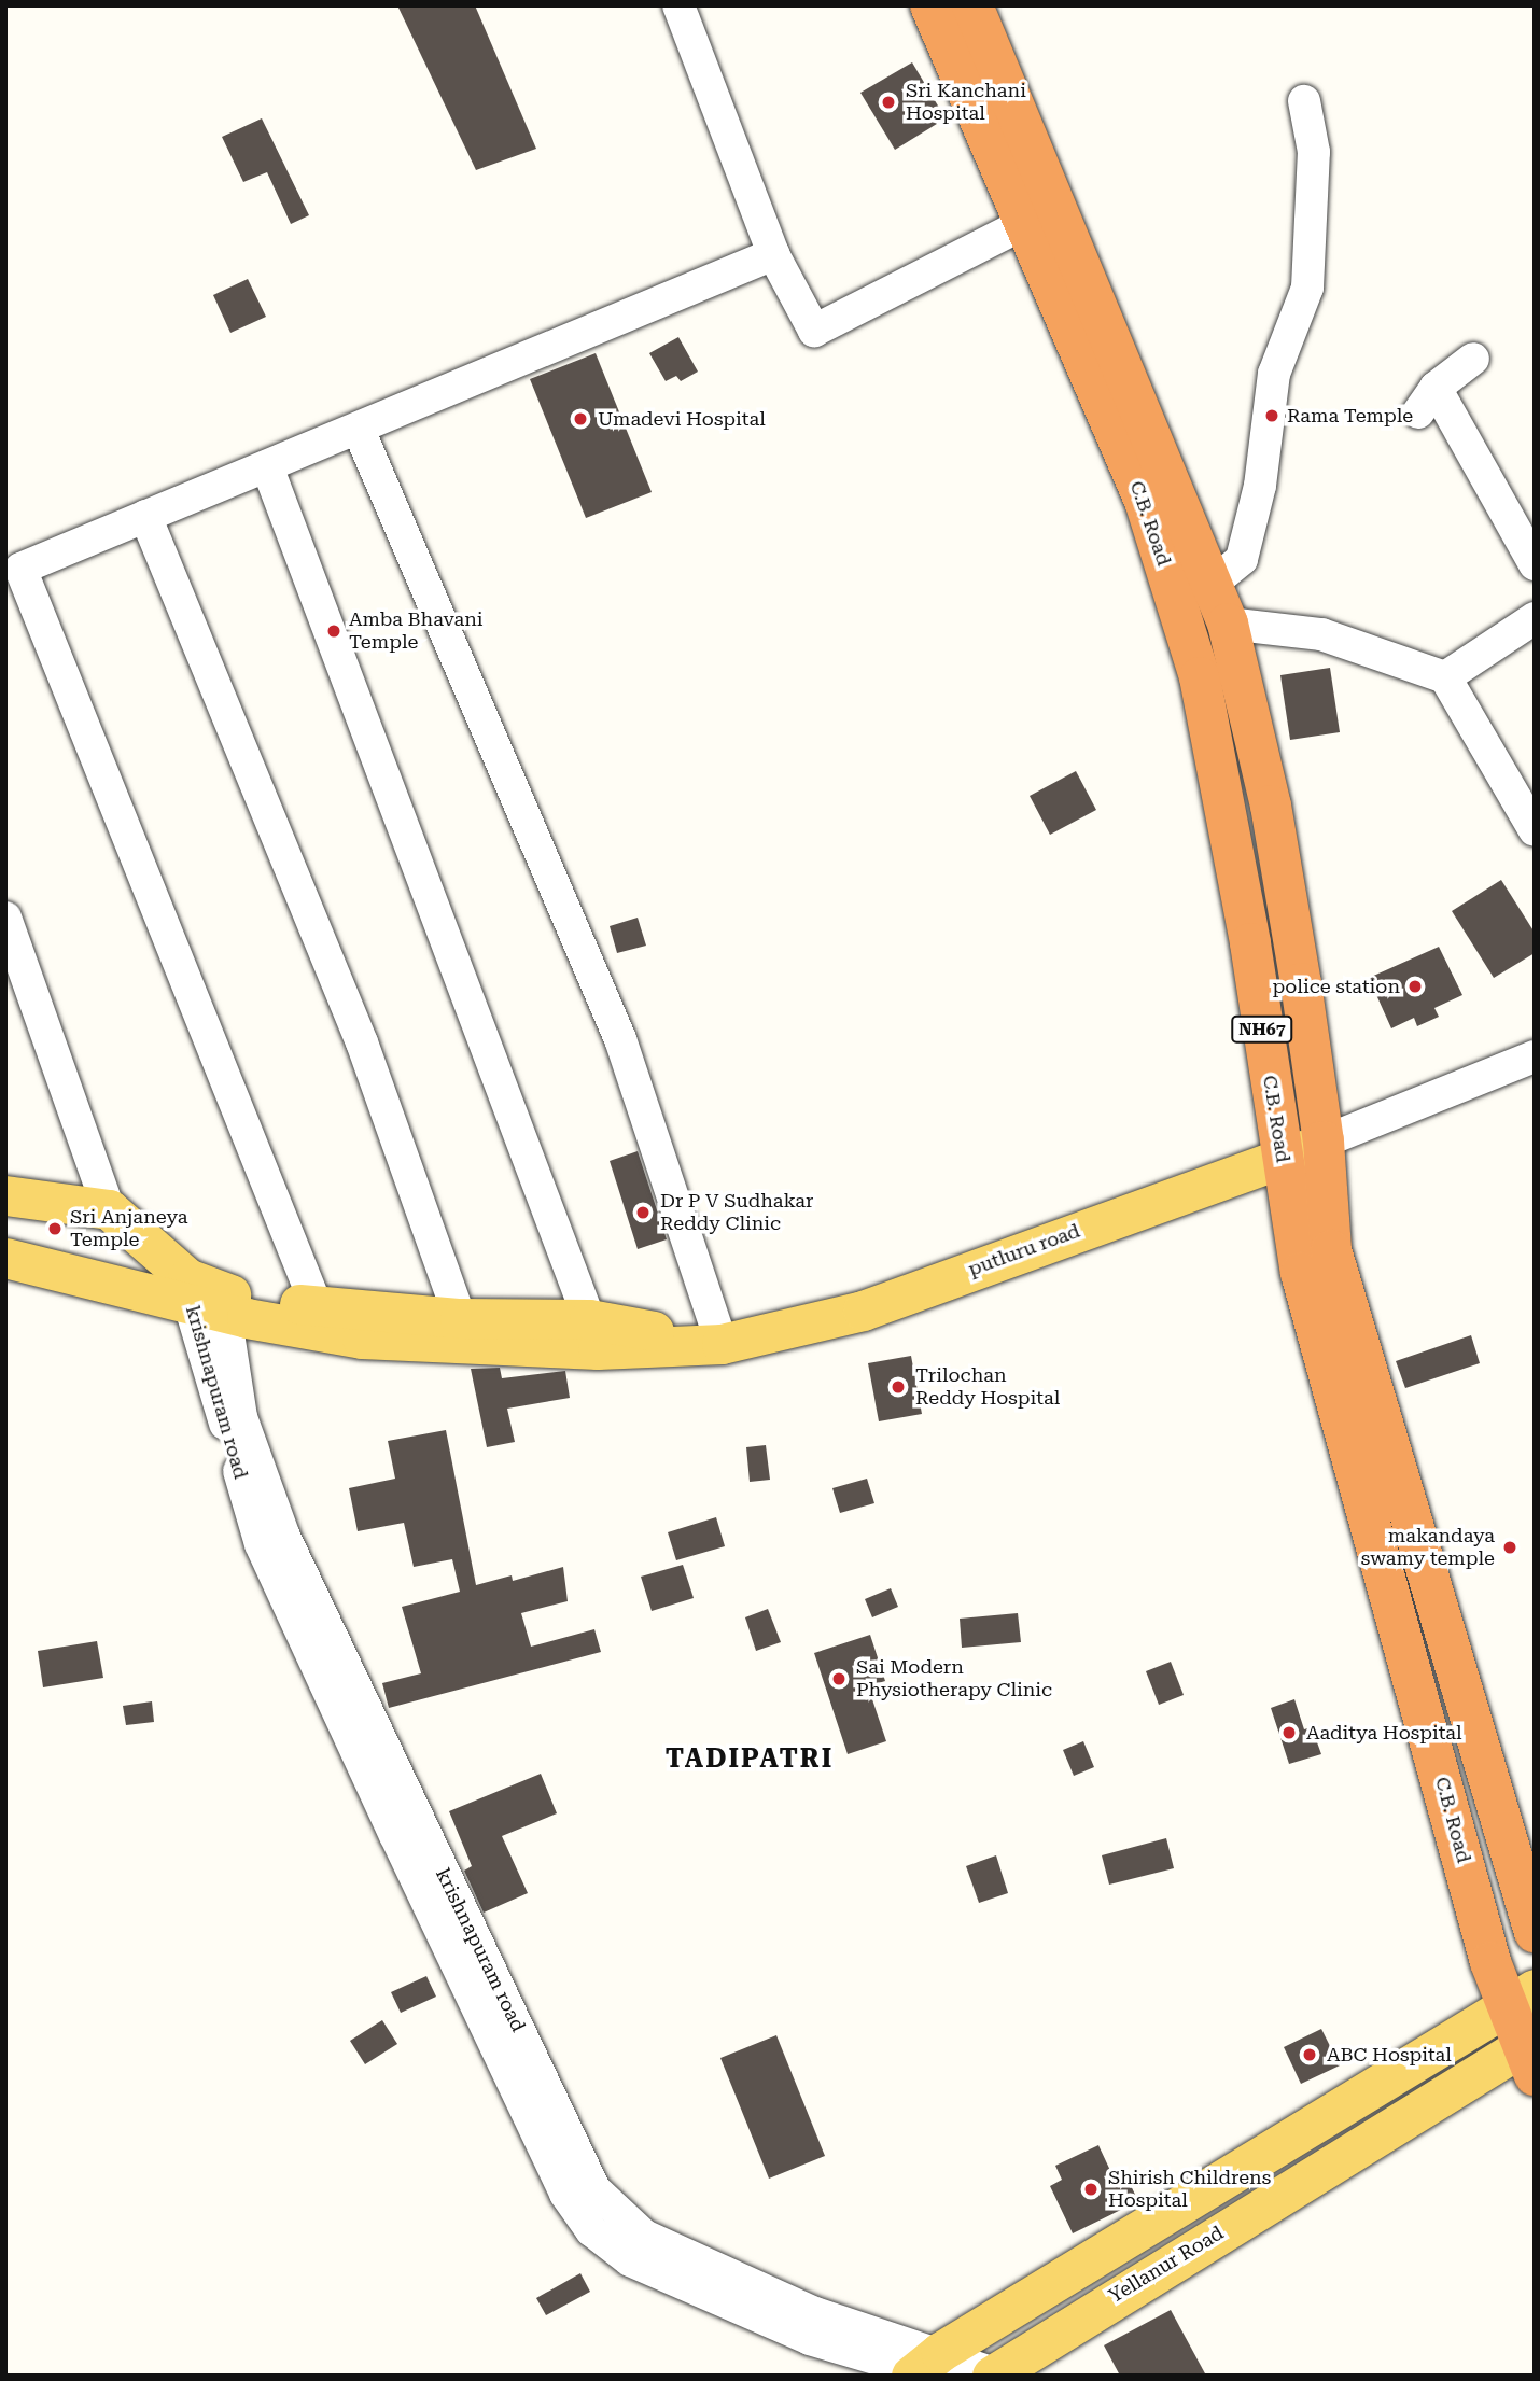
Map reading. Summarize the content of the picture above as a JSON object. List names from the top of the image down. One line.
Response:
{"streets":{"highway":["C.B. Road","NH67"],"main road":["putluru road","Yellanur Road"],"street":["krishnapuram road"]},"crossings":[["C.B. Road","NH67"],["C.B. Road","putluru road"],["C.B. Road","Yellanur Road"],["NH67","putluru road"],["krishnapuram road","Yellanur Road"]],"districts":["TADIPATRI"],"places":["Sri Kanchani Hospital","Rama Temple","Umadevi Hospital","Amba Bhavani Temple","police station","Dr P V Sudhakar Reddy Clinic","Sri Anjaneya Temple","Trilochan Reddy Hospital","makandaya swamy temple","Sai Modern Physiotherapy Clinic","Aaditya Hospital","ABC Hospital","Shirish Childrens Hospital"]}
